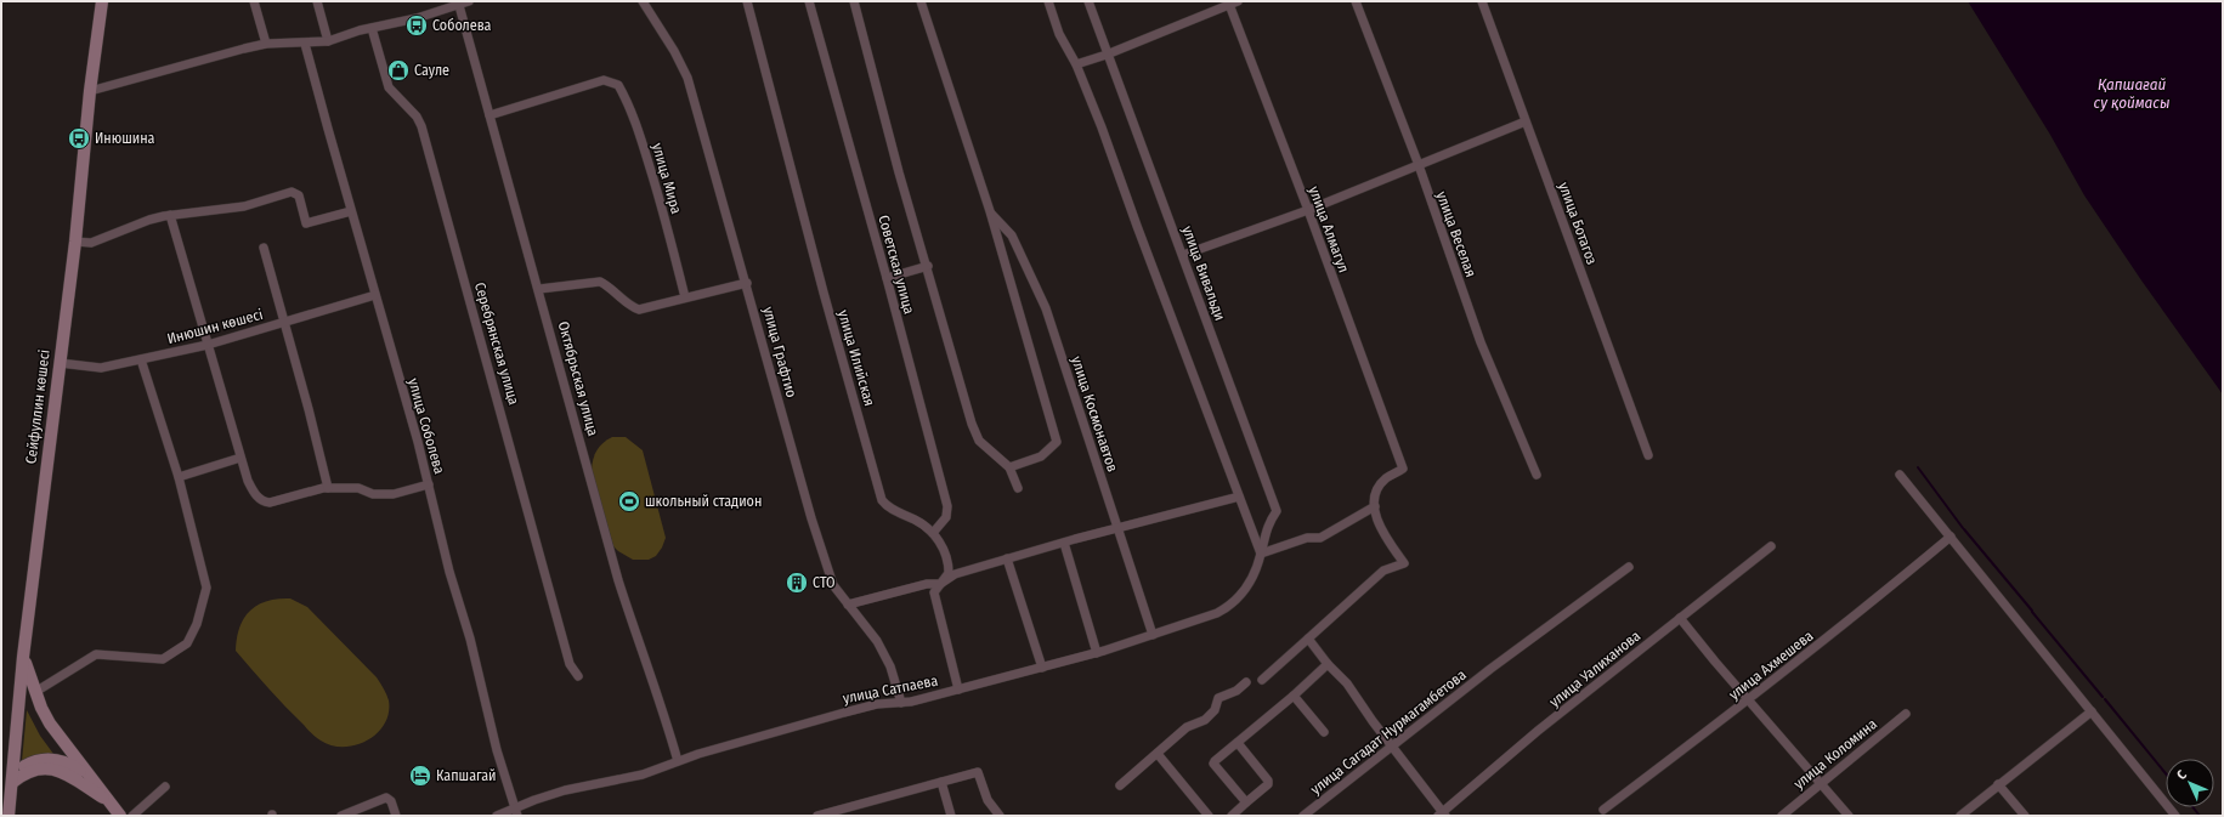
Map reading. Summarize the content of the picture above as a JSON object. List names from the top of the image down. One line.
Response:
{"streets":{"main road":["Сейфуллин көшесі"],"street":["улица Мира","улица Ботагоз","улица Алмагул","улица Веселая","Советская улица","улица Вивальди","Инюшин көшесі","Серебрянская улица","улица Графтио","улица Илийская","Октябрьская улица","улица Космонавтов","улица Соболева","улица Ахмешева","улица Уалиханова","улица Сатпаева","улица Сагадат Нурмагамбетова","улица Коломина"]},"crossings":[["улица Мира","Октябрьская улица"],["Советская улица","улица Илийская"],["улица Вивальди","улица Сатпаева"],["Инюшин көшесі","Сейфуллин көшесі"],["Инюшин көшесі","улица Соболева"],["улица Графтио","улица Сатпаева"],["улица Илийская","улица Сатпаева"],["Октябрьская улица","улица Сатпаева"],["улица Космонавтов","улица Сатпаева"],["улица Соболева","улица Сатпаева"]],"water":["Қапшағай су қоймасы"],"places":{"bus stop":["Соболева","Инюшина"],"shop":["Сауле"],"sports":["школьный стадион"],"building":["СТО"],"hotel":["Капшагай"]},"north":"top left"}
